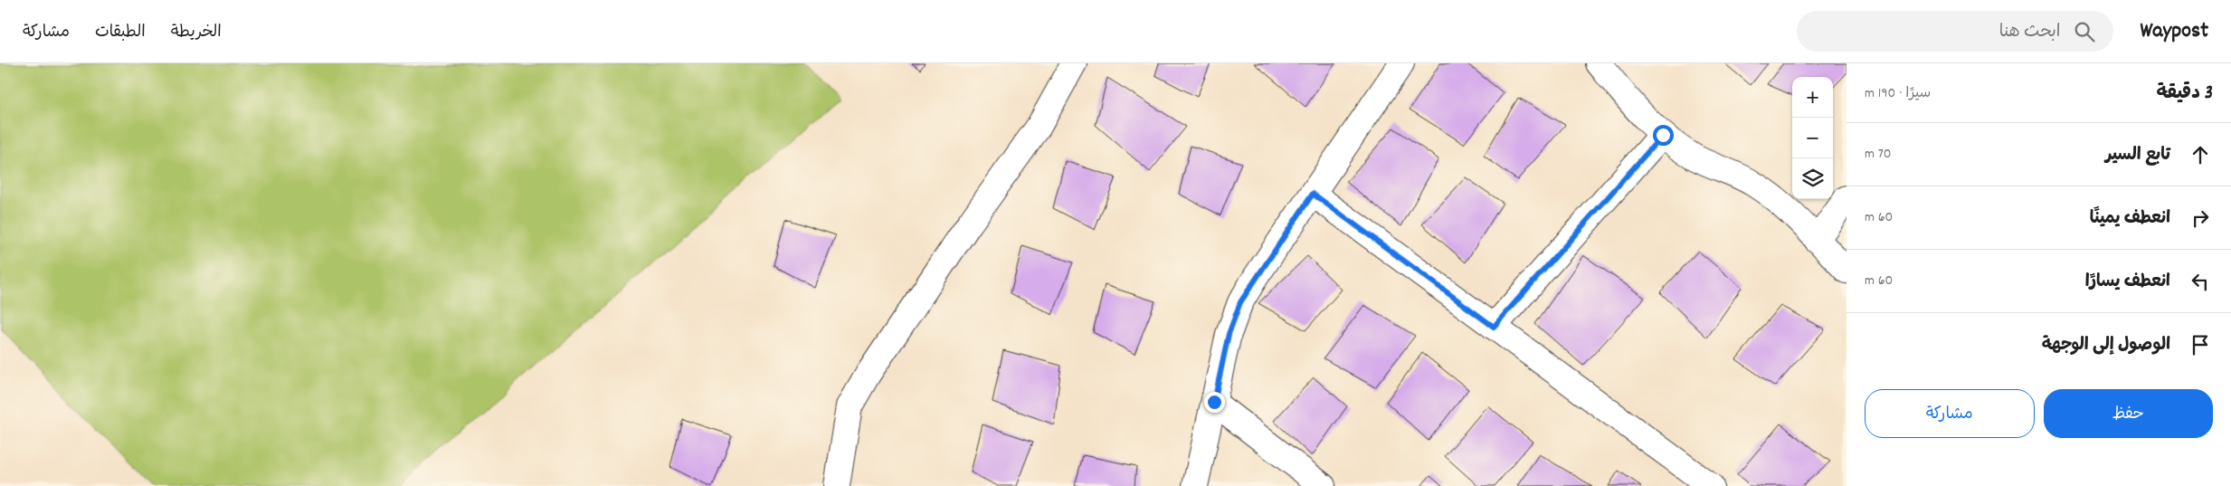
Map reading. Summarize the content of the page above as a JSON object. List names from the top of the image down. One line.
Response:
{"page":{"header":"Waypost","search":"ابحث هنا","nav":["الخريطة","الطبقات","مشاركة"],"heading":["3 دقيقة","سيرًا · 190 m"],"map_buttons":["+","−"],"list":[["تابع السير","70 m"],["انعطف يمينًا","60 m"],["انعطف يسارًا","60 m"],"الوصول إلى الوجهة"],"buttons":["حفظ","مشاركة"]}}
